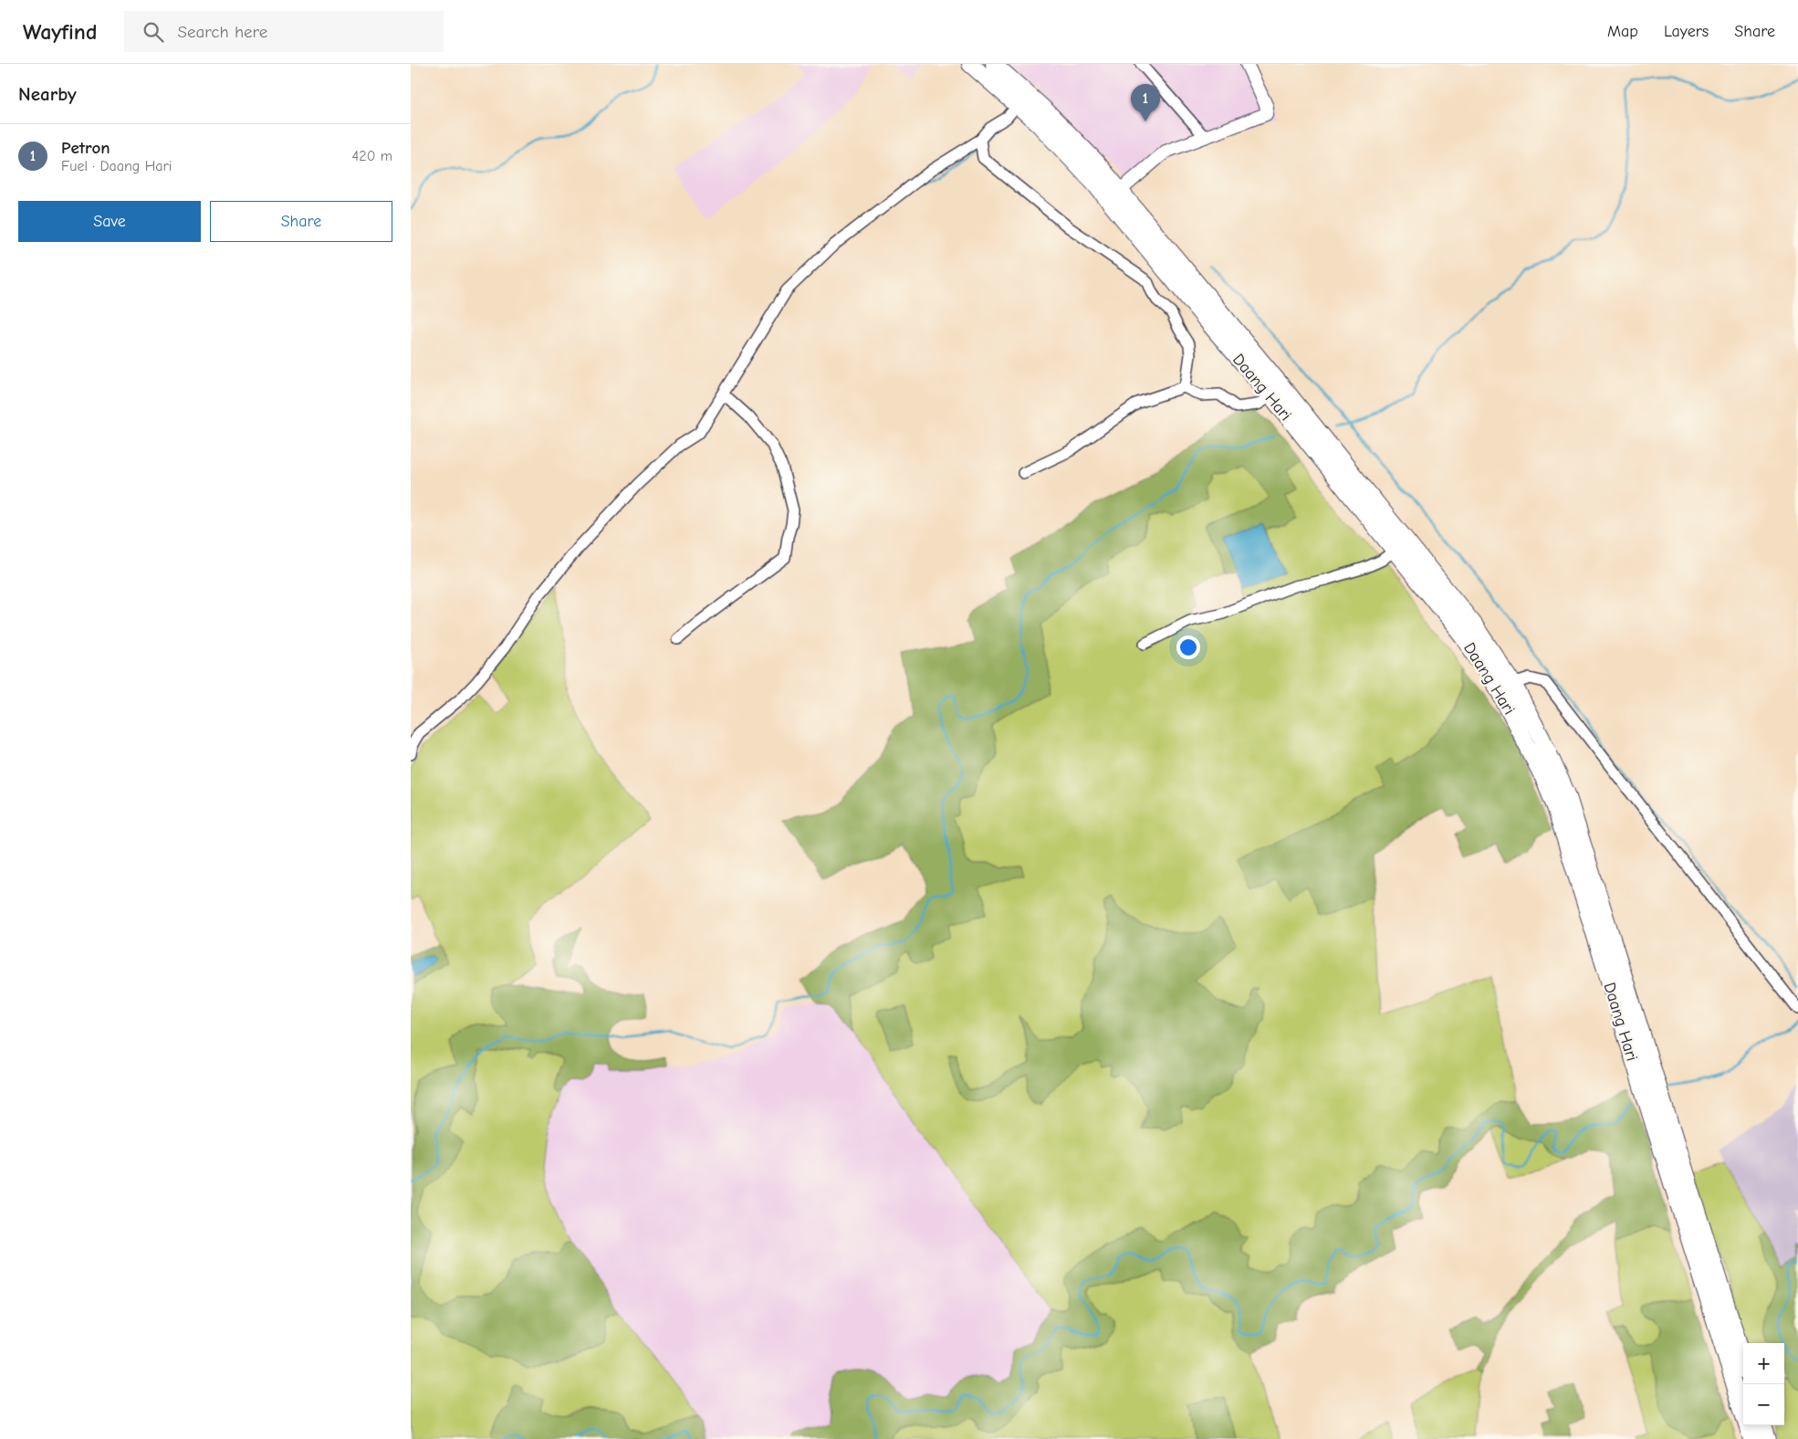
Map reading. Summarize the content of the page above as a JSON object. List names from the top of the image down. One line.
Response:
{"streets":{"main road":["Daang Hari"]},"page":{"header":"Wayfind","search":"Search here","nav":["Map","Layers","Share"],"heading":"Nearby","pins":"1","list":[{"mark":"1","name":"Petron","note":"Fuel · Daang Hari","value":"420 m"}],"buttons":["Save","Share"],"map_buttons":["+","−"]}}
